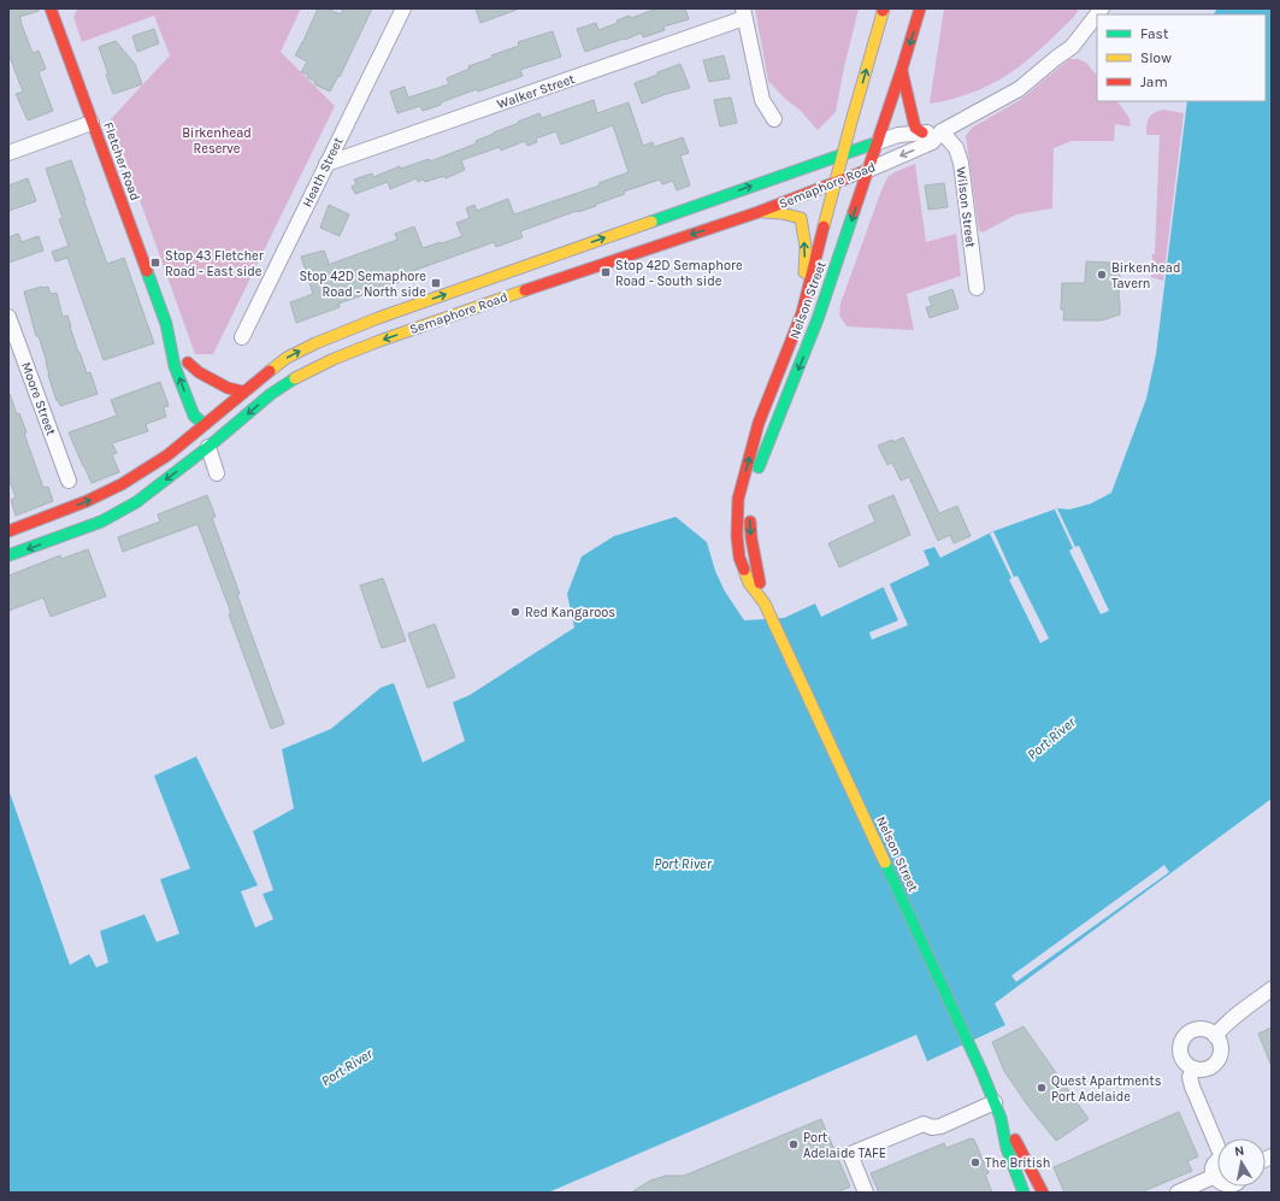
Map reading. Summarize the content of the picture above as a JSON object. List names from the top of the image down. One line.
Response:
{"streets":{"main road":["Fletcher Road","Semaphore Road","Nelson Street"],"street":["Walker Street","Heath Street","Wilson Street","Moore Street"]},"crossings":[["Walker Street","Heath Street"],["Fletcher Road","Semaphore Road"],["Semaphore Road","Wilson Street"],["Semaphore Road","Nelson Street"]],"water":["Port River"],"parks":["Birkenhead Reserve"],"places":{"transit":["Stop 43 Fletcher Road - East side","Stop 42D Semaphore Road - South side","Stop 42D Semaphore Road - North side"],"other":["Birkenhead Tavern","Red Kangaroos","Quest Apartments Port Adelaide","Port Adelaide TAFE","The British"]},"legend":["Fast","Slow","Jam"],"north":"top"}
